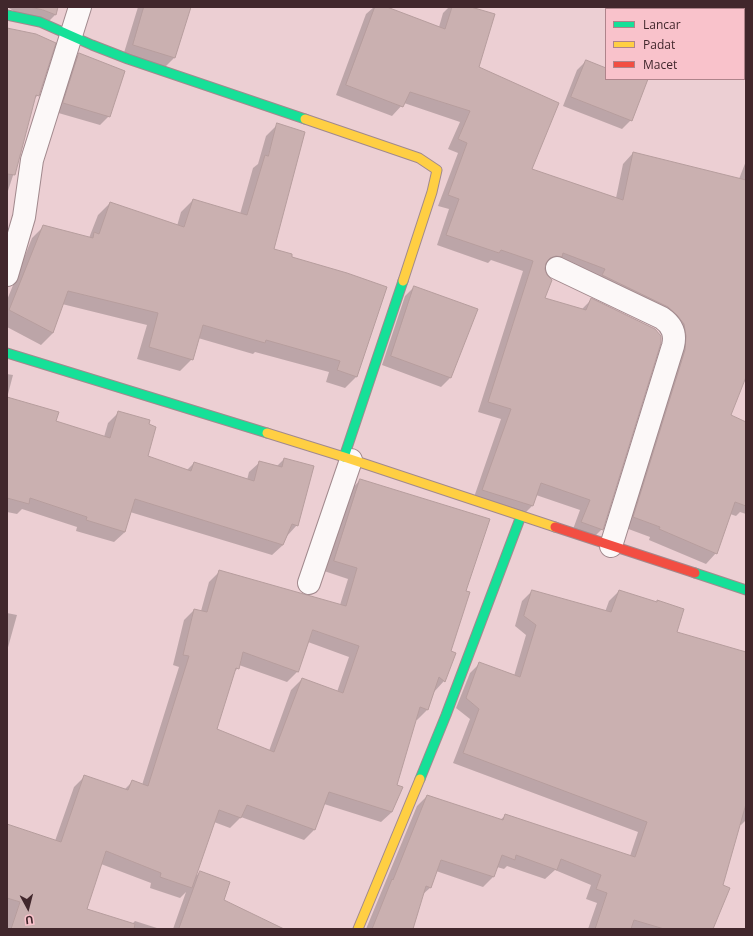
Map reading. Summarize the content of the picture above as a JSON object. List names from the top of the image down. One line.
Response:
{"legend":["Lancar","Padat","Macet"],"north":"bottom"}
